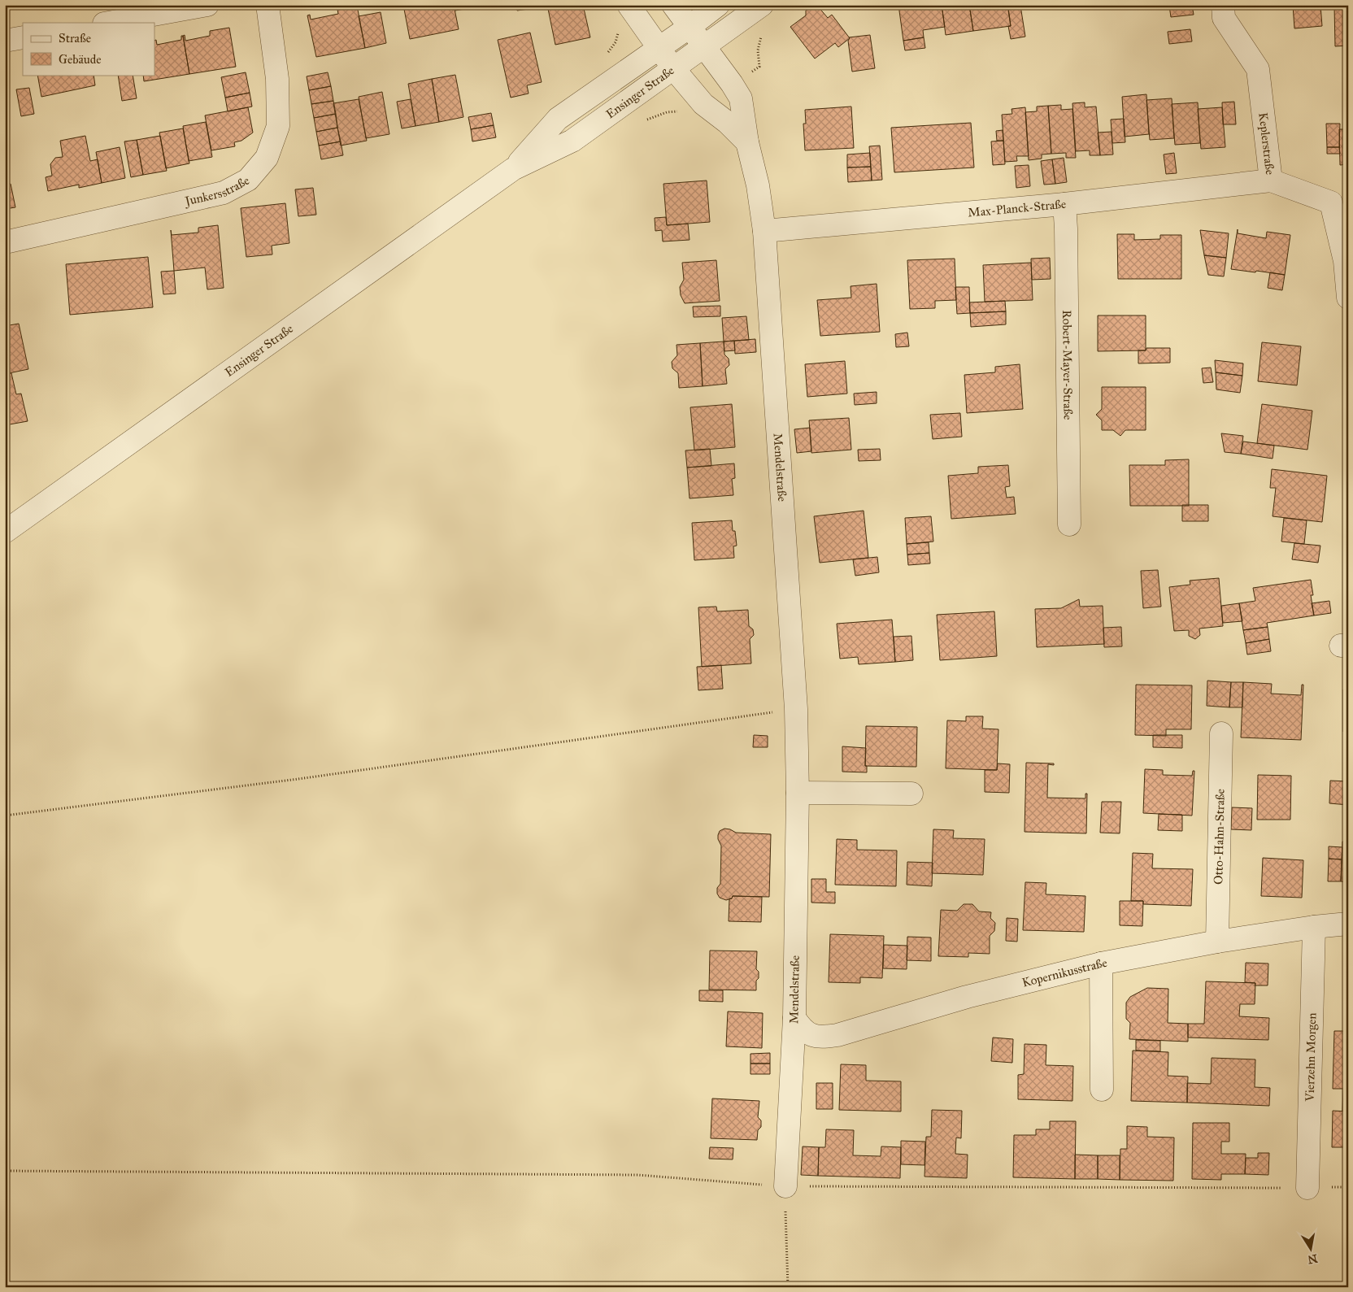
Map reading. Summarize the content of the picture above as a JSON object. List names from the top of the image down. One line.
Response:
{"streets":{"street":["Ensinger Straße","Keplerstraße","Junkersstraße","Max-Planck-Straße","Robert-Mayer-Straße","Mendelstraße","Otto-Hahn-Straße","Kopernikusstraße","Vierzehn Morgen"]},"crossings":[["Ensinger Straße","Mendelstraße"],["Keplerstraße","Max-Planck-Straße"],["Max-Planck-Straße","Robert-Mayer-Straße"],["Max-Planck-Straße","Mendelstraße"],["Mendelstraße","Kopernikusstraße"],["Otto-Hahn-Straße","Kopernikusstraße"],["Kopernikusstraße","Vierzehn Morgen"]],"legend":["Straße","Gebäude"],"north":"bottom"}
